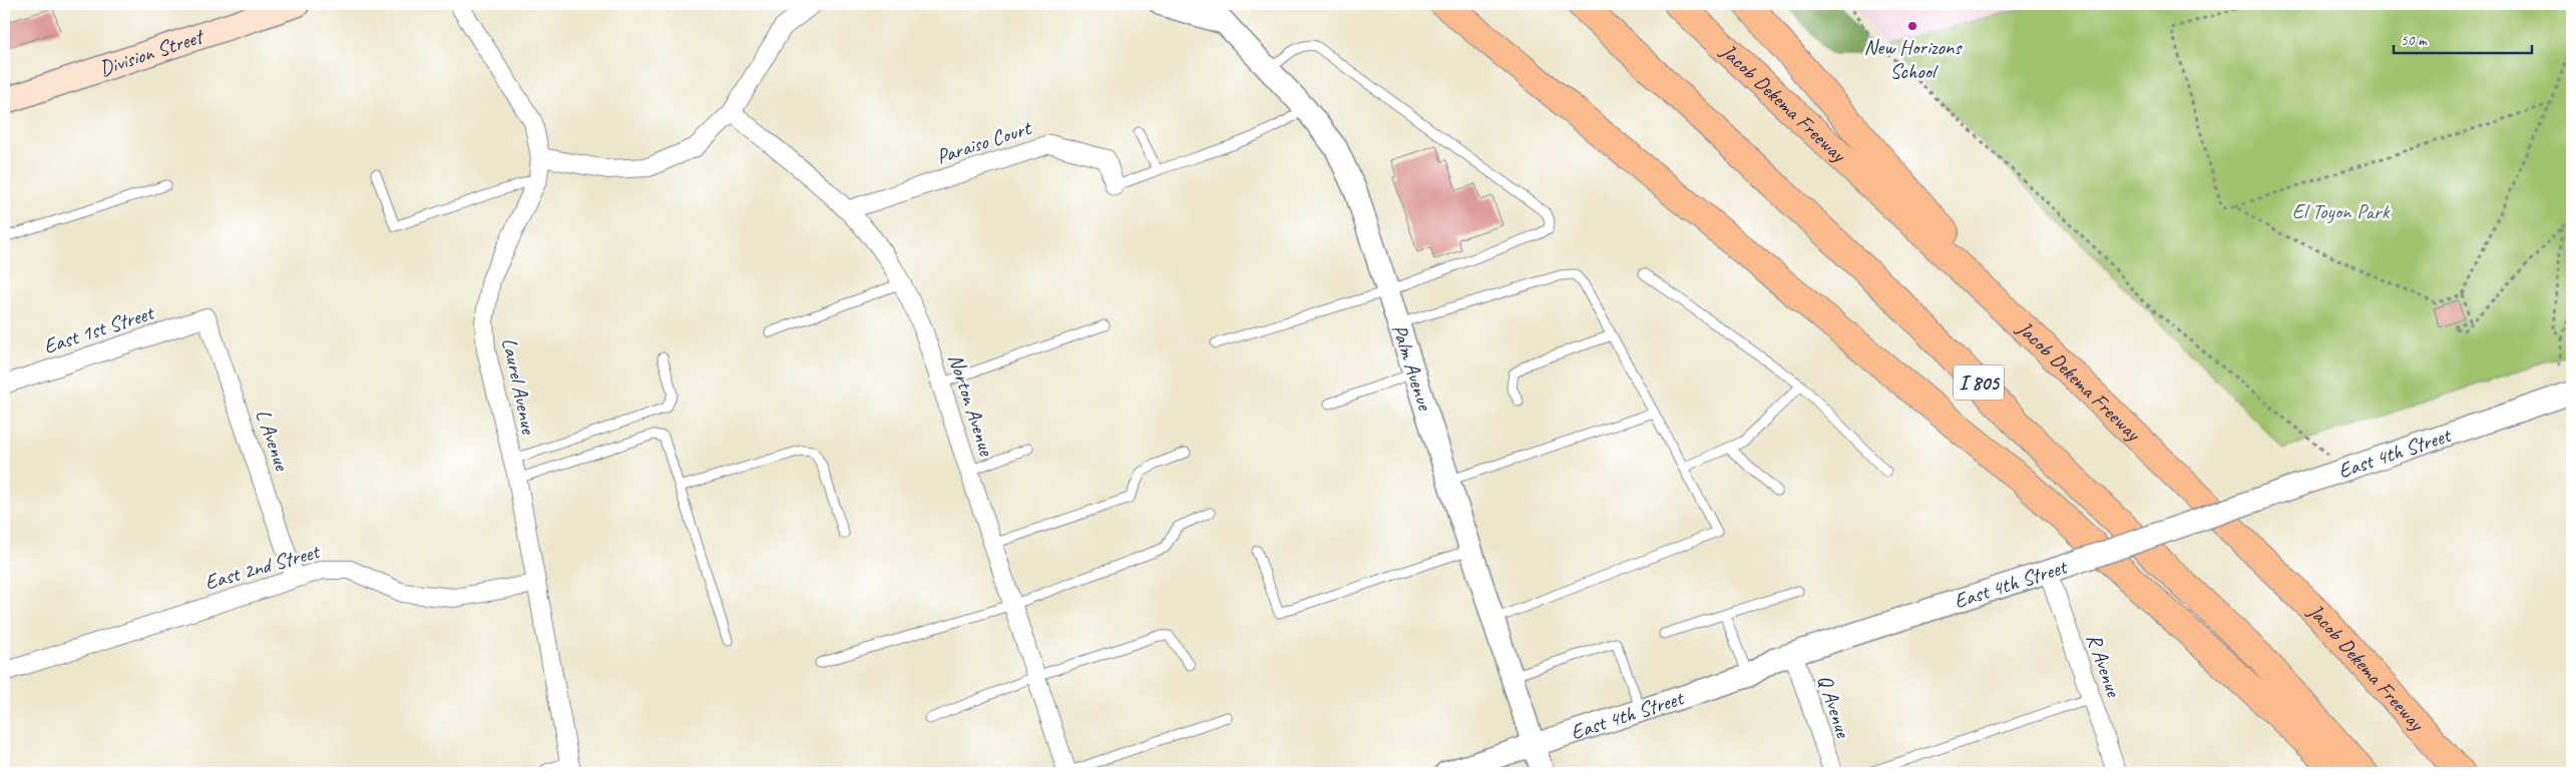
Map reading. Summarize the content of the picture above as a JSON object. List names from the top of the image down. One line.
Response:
{"streets":{"highway":["Jacob Dekema Freeway","I 805"],"main road":["Division Street"],"street":["Paraiso Court","East 1st Street","Palm Avenue","Laurel Avenue","Norton Avenue","L Avenue","East 4th Street","East 2nd Street","R Avenue","Q Avenue"]},"crossings":[["Paraiso Court","Norton Avenue"],["East 1st Street","L Avenue"],["Palm Avenue","East 4th Street"],["Laurel Avenue","East 2nd Street"],["L Avenue","East 2nd Street"],["East 4th Street","R Avenue"],["East 4th Street","Q Avenue"]],"parks":["El Toyon Park"],"places":["New Horizons School"],"scale_bar":"50 m"}
